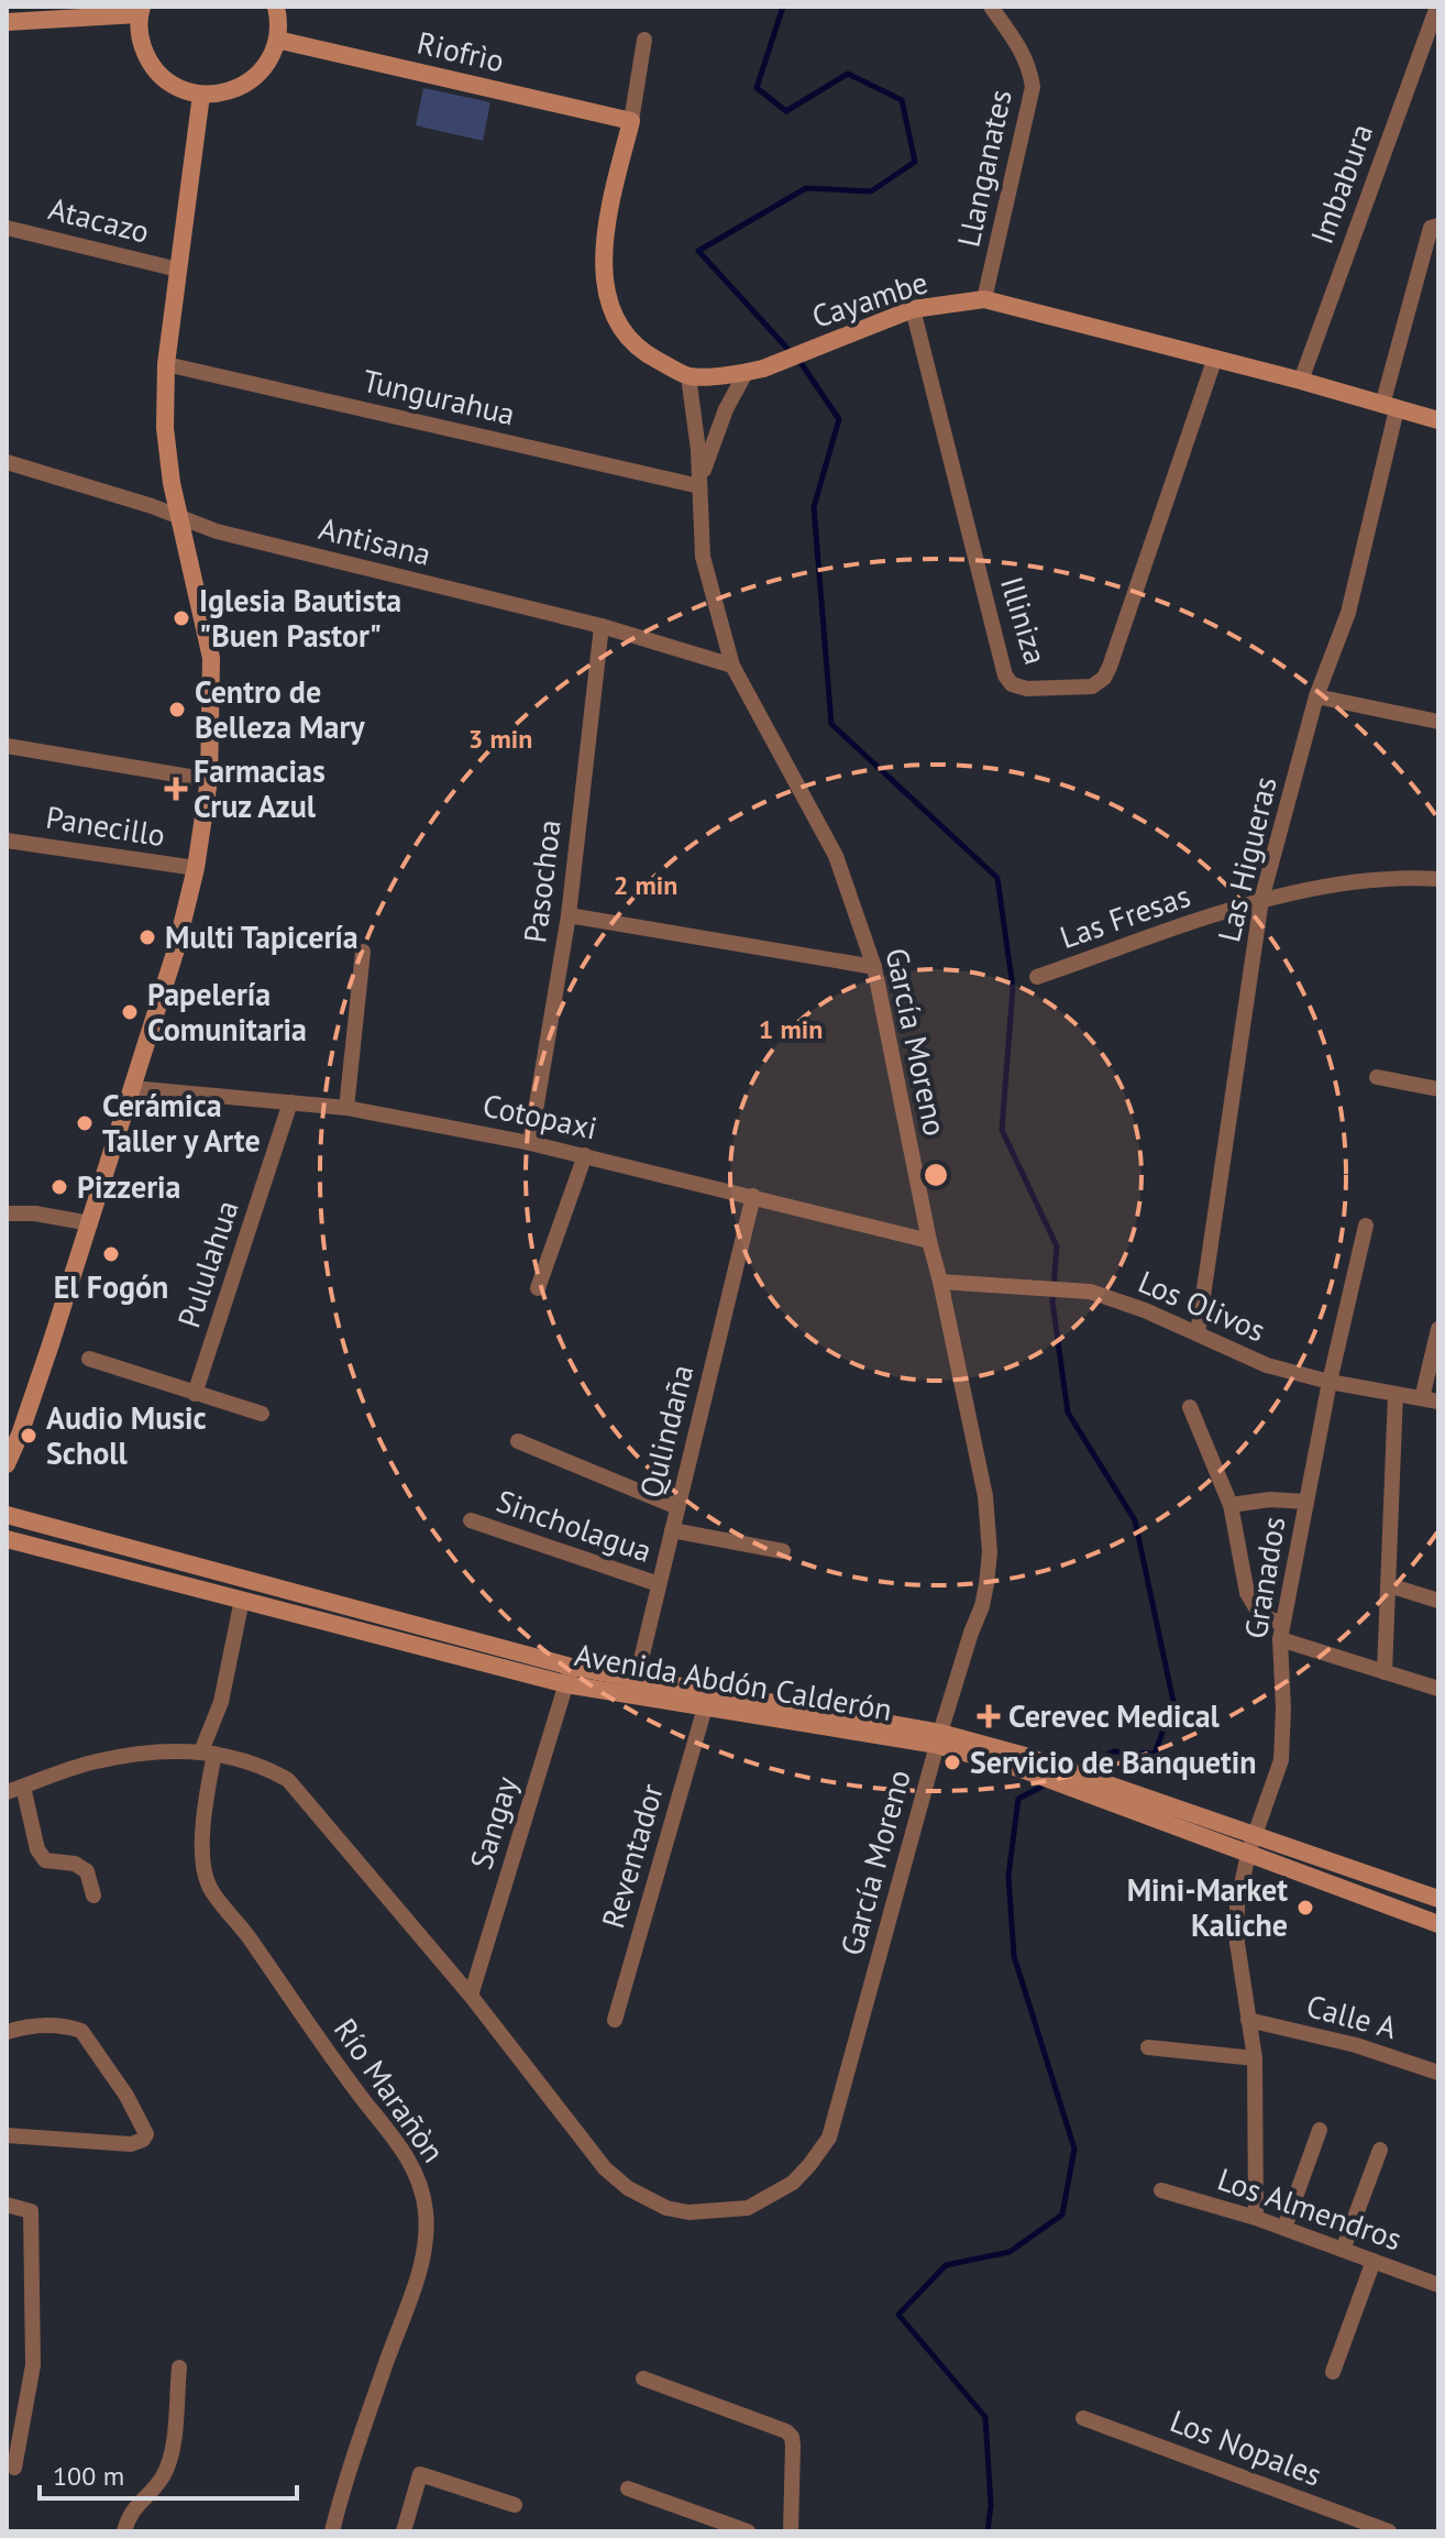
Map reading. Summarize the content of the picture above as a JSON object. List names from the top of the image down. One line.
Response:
{"streets":{"street":["Riofrìo","Llanganates","Imbabura","Atacazo","Cayambe","Tungurahua","Antisana","Illiniza","Panecillo","Las Higueras","Pasochoa","Las Fresas","García Moreno","Cotopaxi","Pululahua","Los Olivos","Qulindaña","Sincholagua","Granados","Avenida Abdón Calderón","Sangay","Reventador","Calle A","Río Marañòn","Los Almendros","Los Nopales"]},"crossings":[["Llanganates","Cayambe"],["Imbabura","Cayambe"],["Cayambe","Illiniza"],["Cayambe","Las Higueras"],["Cayambe","García Moreno"],["Tungurahua","García Moreno"],["Antisana","Pasochoa"],["Antisana","García Moreno"],["Las Higueras","Las Fresas"],["Las Higueras","Los Olivos"],["Pasochoa","Cotopaxi"],["García Moreno","Cotopaxi"],["García Moreno","Los Olivos"],["García Moreno","Avenida Abdón Calderón"],["García Moreno","Sangay"],["García Moreno","Río Marañòn"],["Cotopaxi","Pululahua"],["Cotopaxi","Qulindaña"],["Los Olivos","Granados"],["Qulindaña","Sincholagua"],["Qulindaña","Avenida Abdón Calderón"],["Granados","Avenida Abdón Calderón"],["Granados","Calle A"],["Granados","Los Almendros"],["Avenida Abdón Calderón","Sangay"],["Avenida Abdón Calderón","Reventador"],["Avenida Abdón Calderón","Río Marañòn"]],"places":{"other":["Iglesia Bautista \"Buen Pastor\"","Centro de Belleza Mary","Multi Tapicería","Papelería Comunitaria","Cerámica Taller y Arte","Pizzeria","El Fogón","Audio Music Scholl","Servicio de Banquetin","Mini-Market Kaliche"],"health":["Farmacias Cruz Azul","Cerevec Medical"]},"scale_bar":"100 m","rings":["3 min","2 min","1 min"]}
